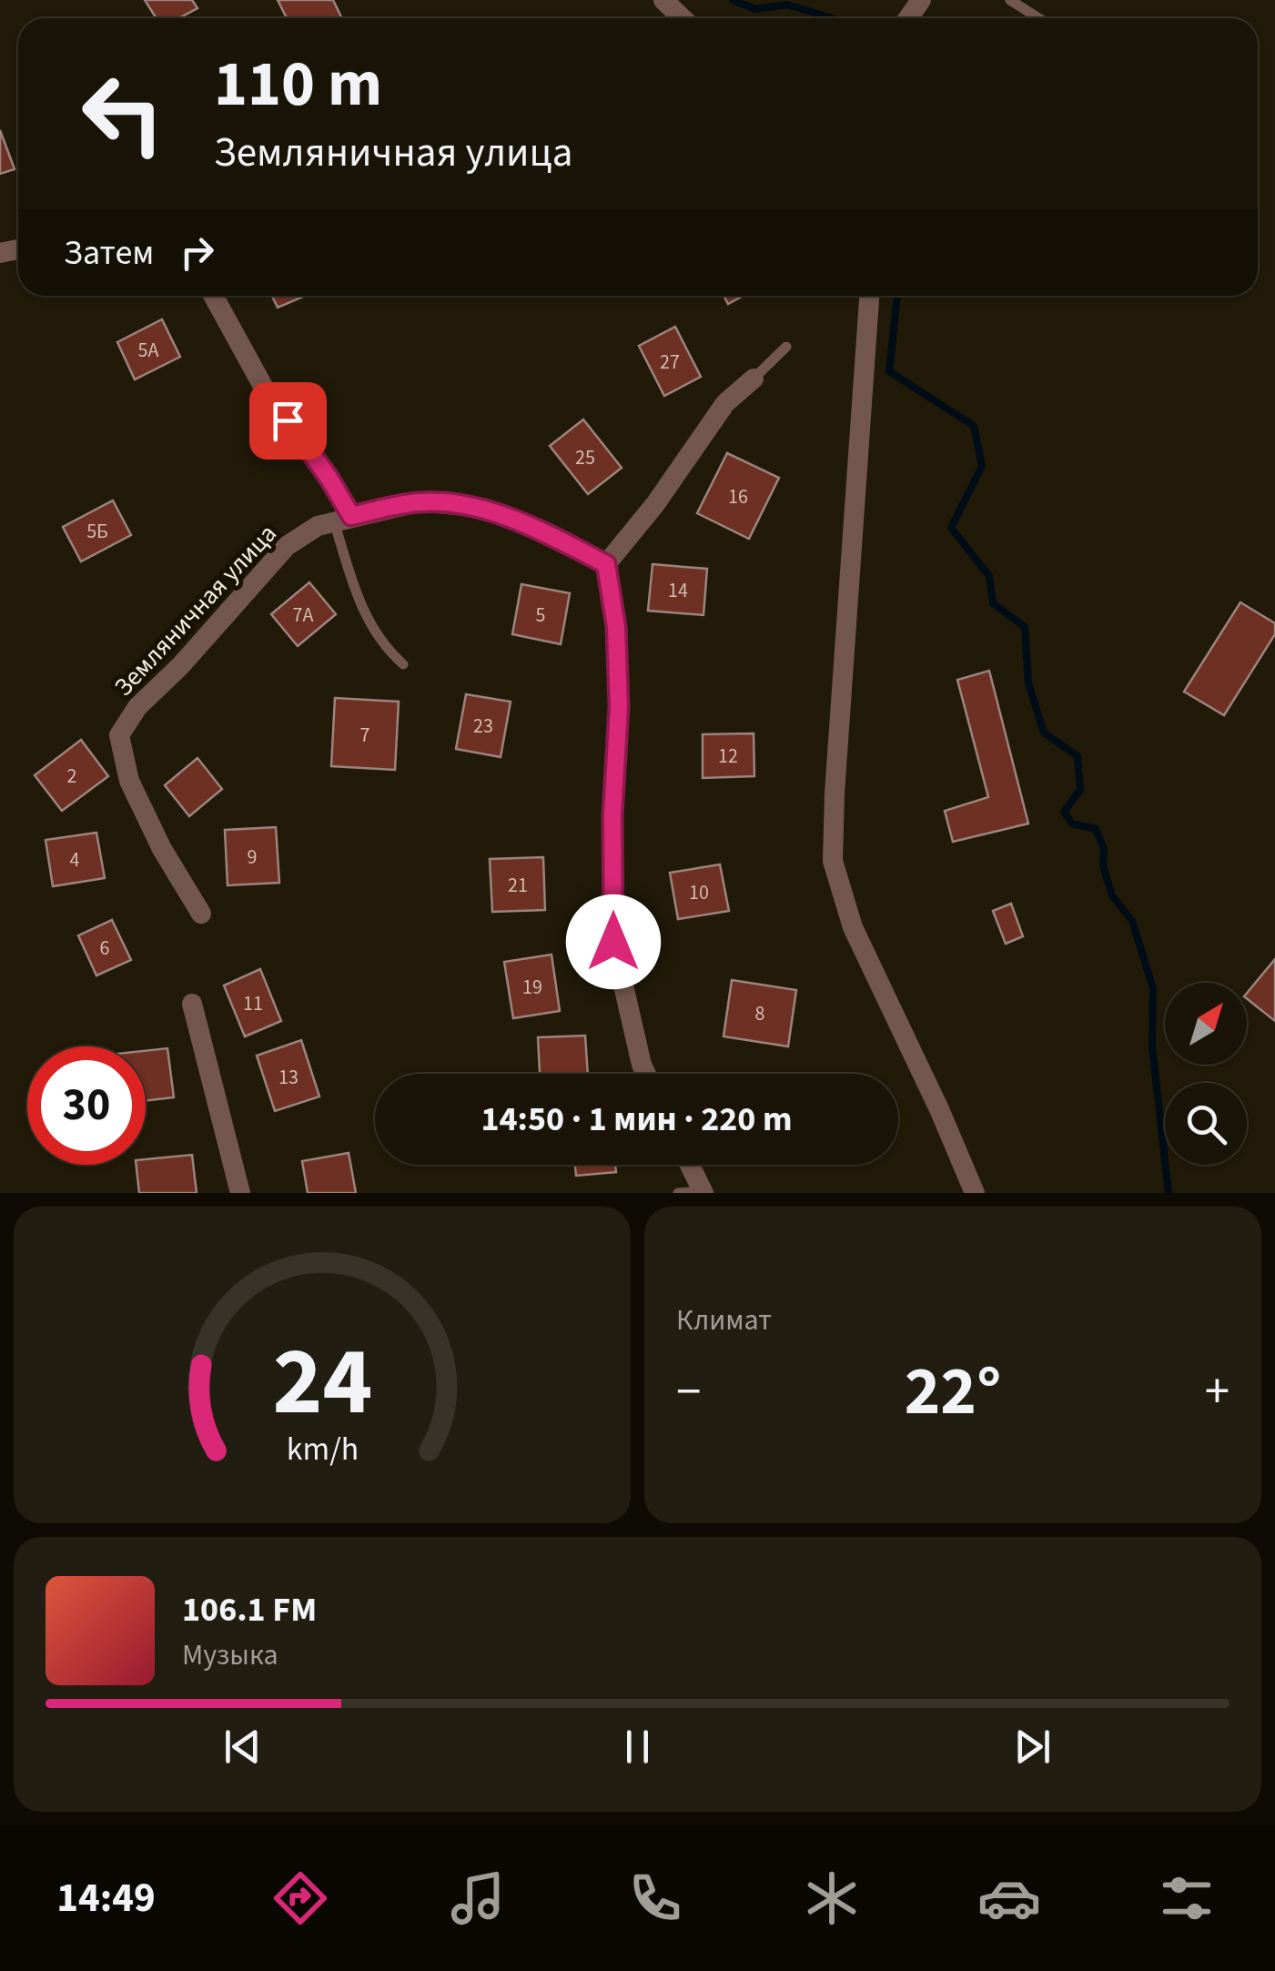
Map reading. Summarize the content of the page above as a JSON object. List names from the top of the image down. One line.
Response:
{"streets":{"street":["Земляничная улица"]},"house_numbers":["5А","27","25","16","5Б","14","7А","5","23","7","12","2","9","4","21","10","6","19","11","8","13"],"north":"top right","page":{"turn":["110 m","Земляничная улица"],"then":"Затем","limit":"30","trip":"14:50 · 1 мин · 220 m","tile":"Климат","heat":["−","22°","+"],"song":["106.1 FM","Музыка"],"tabs":"14:49","gauge":["24","km/h"]}}
